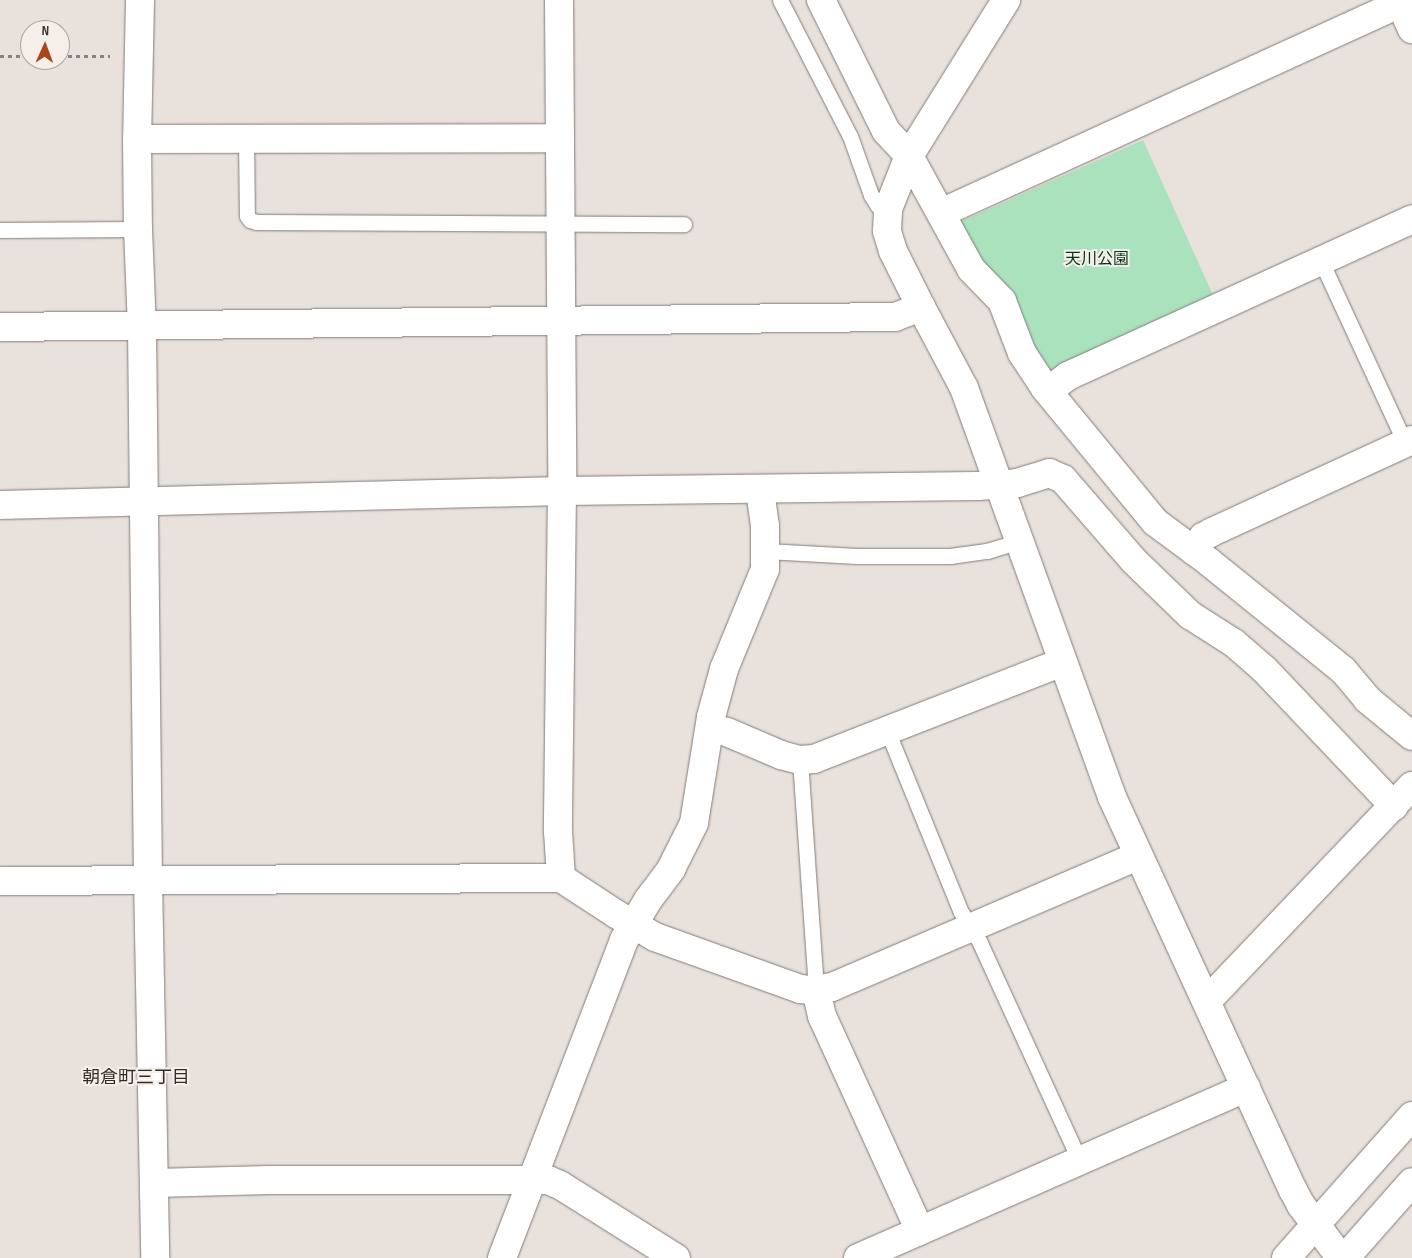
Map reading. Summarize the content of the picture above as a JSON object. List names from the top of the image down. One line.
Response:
{"districts":["朝倉町三丁目"],"parks":["天川公園"],"north":"top"}
